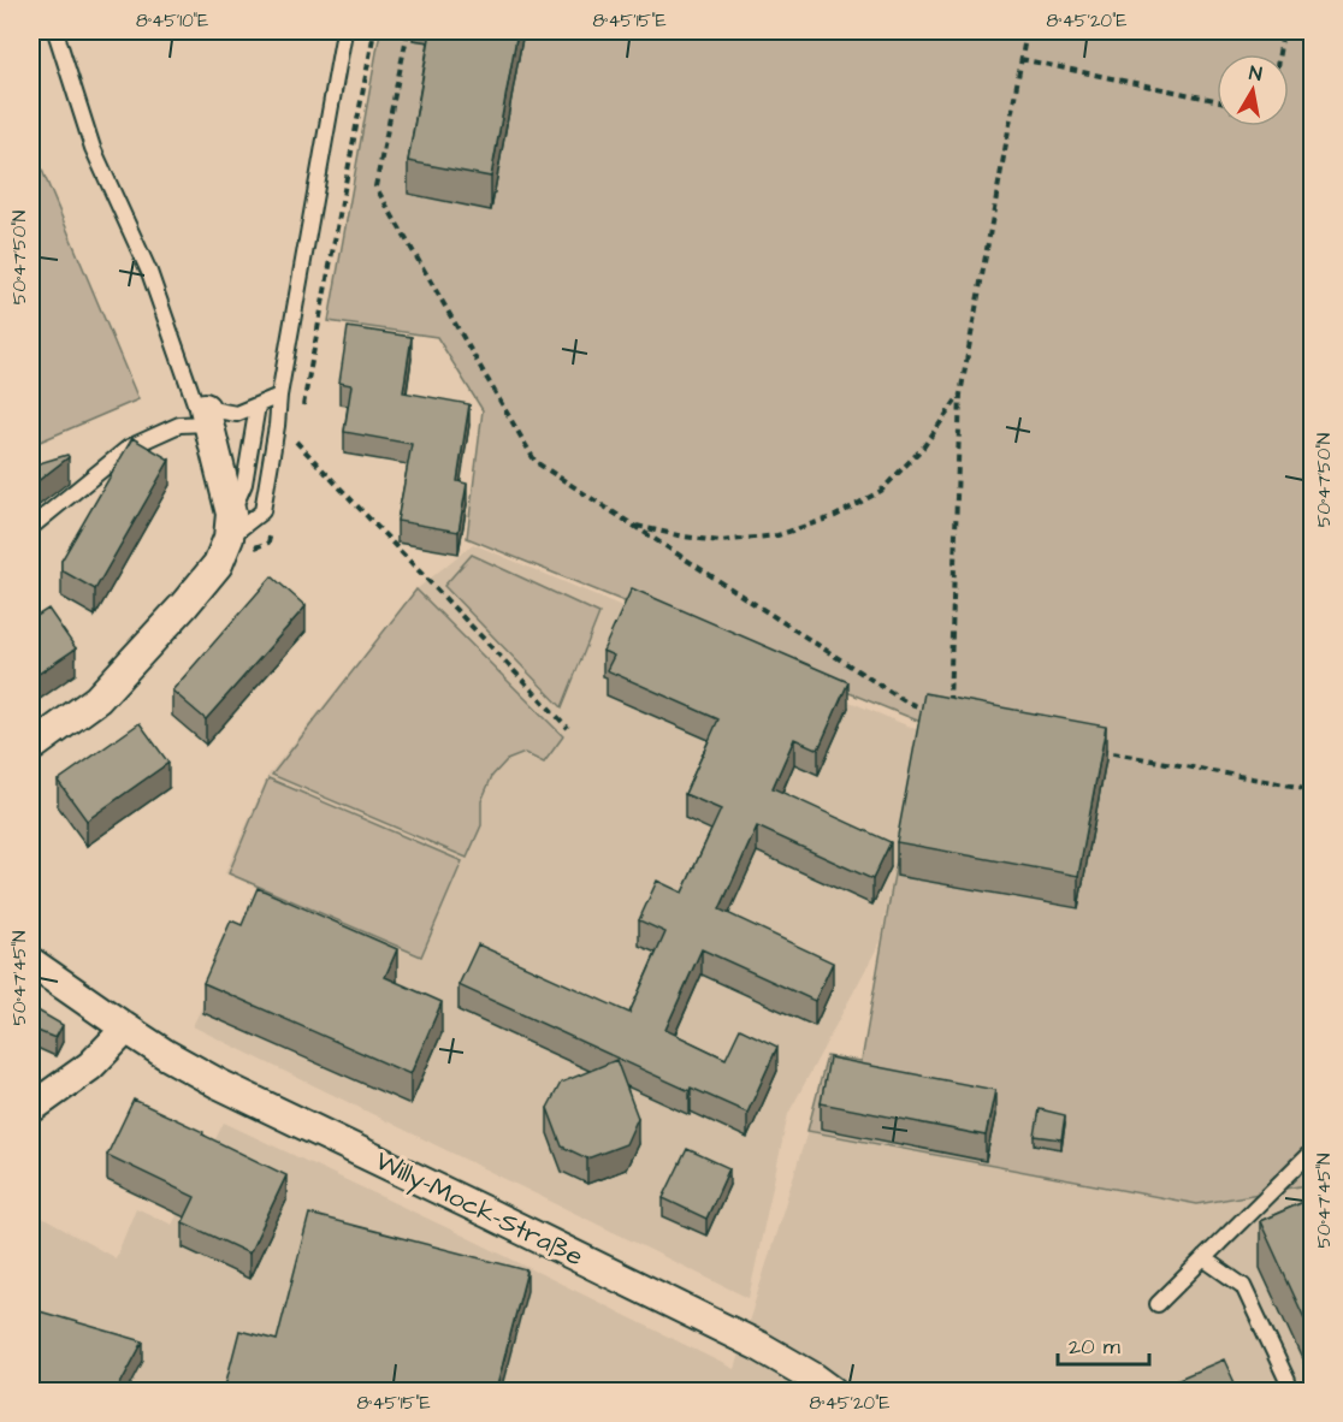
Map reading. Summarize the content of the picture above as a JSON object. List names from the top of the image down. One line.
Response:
{"streets":{"street":["Willy-Mock-Straße"]},"scale_bar":"20 m","north":"top","coordinates":["8°45'10\"E","8°45'15\"E","8°45'20\"E","50°47'50\"N","50°47'45\"N"]}
